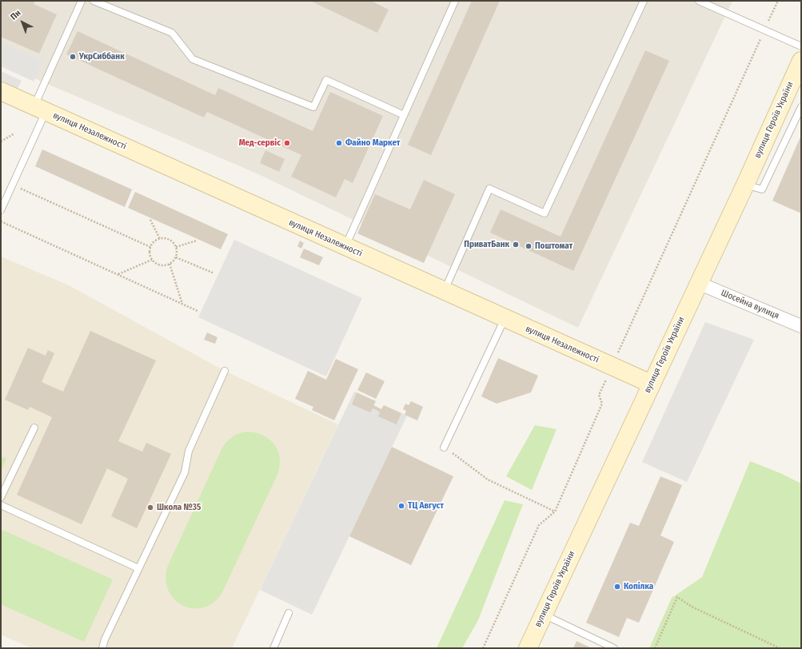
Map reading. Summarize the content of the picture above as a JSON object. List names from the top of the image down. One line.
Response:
{"streets":{"main road":["вулиця Героїв України","вулиця Незалежності"],"street":["Шосейна вулиця"]},"crossings":[["вулиця Героїв України","вулиця Незалежності"],["вулиця Героїв України","Шосейна вулиця"]],"places":["УкрСиббанк","Мед-сервіс","Файно Маркет","ПриватБанк","Поштомат","ТЦ Август","Школа №35","Копілка"],"north":"top left"}
